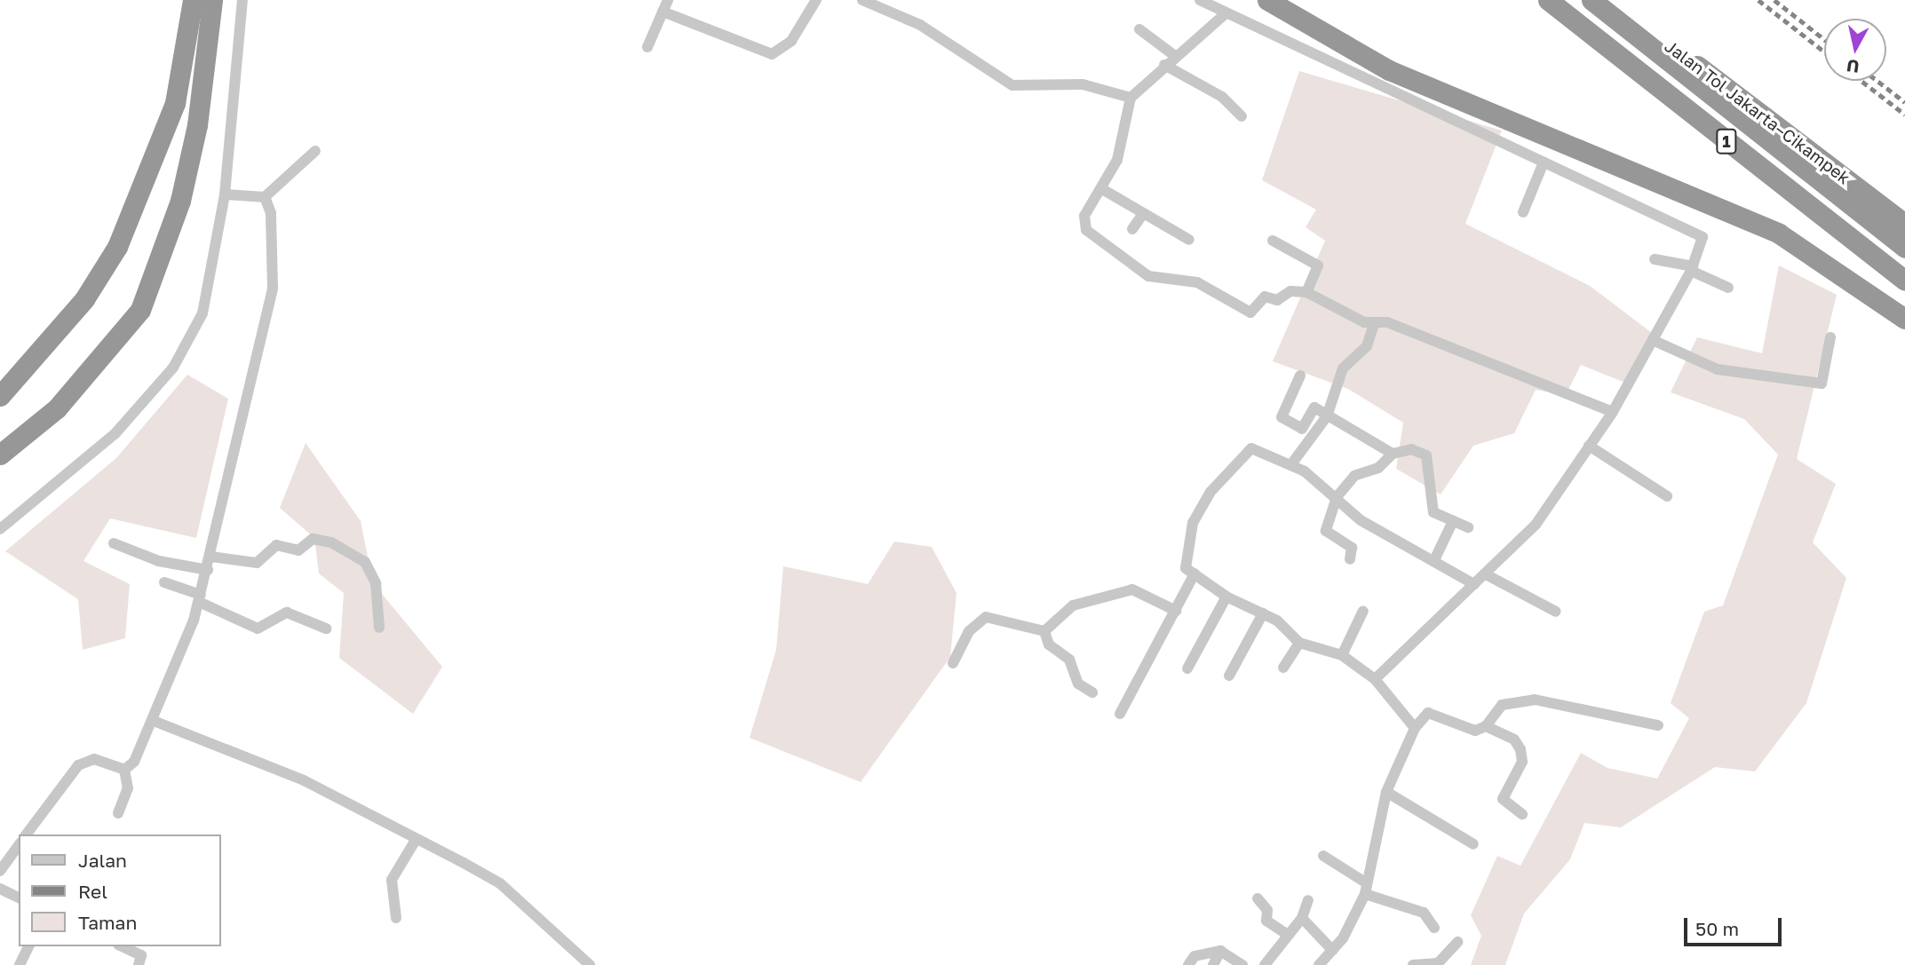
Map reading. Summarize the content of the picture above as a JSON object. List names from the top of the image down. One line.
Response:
{"streets":{"highway":["Jalan Tol Jakarta–Cikampek","1"]},"legend":["Jalan","Rel","Taman"],"scale_bar":"50 m","north":"bottom"}
